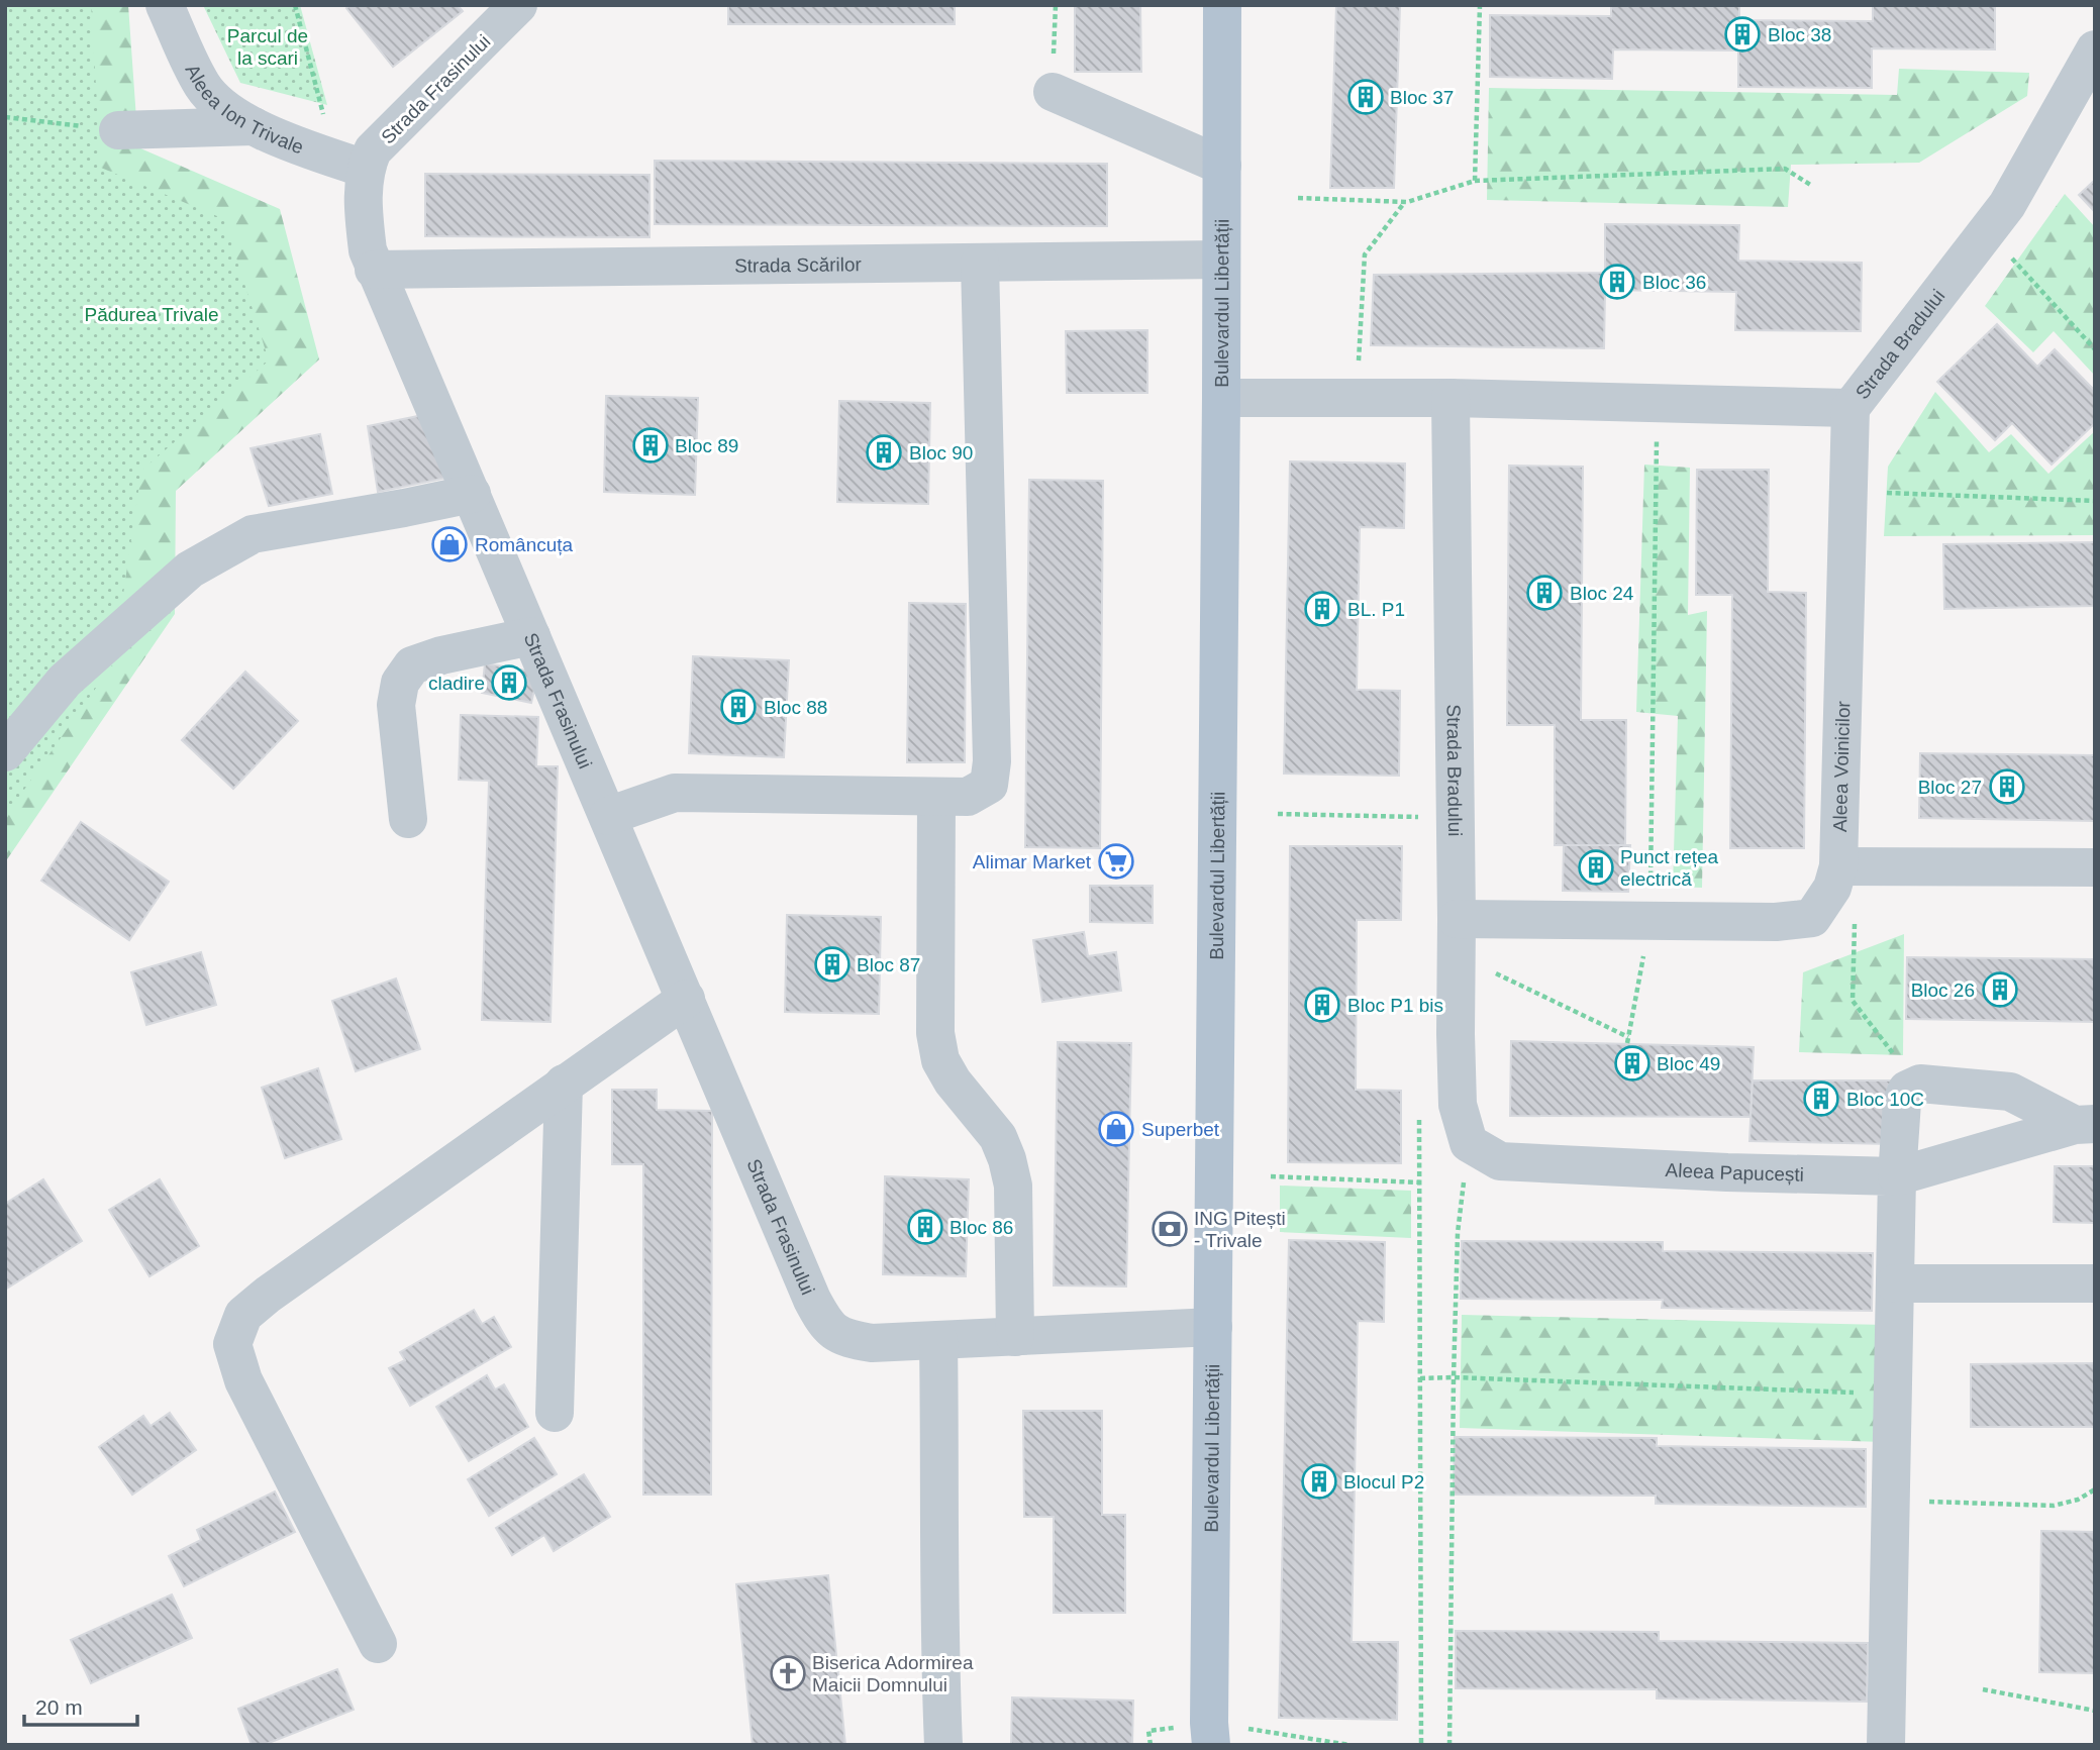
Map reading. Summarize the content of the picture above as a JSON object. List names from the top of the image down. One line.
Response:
{"streets":{"main road":["Bulevardul Libertății"],"street":["Strada Frasinului","Aleea Ion Trivale","Strada Scărilor","Strada Bradului","Aleea Voinicilor","Aleea Papucești"]},"crossings":[["Strada Frasinului","Aleea Ion Trivale"],["Strada Frasinului","Strada Scărilor"],["Strada Frasinului","Bulevardul Libertății"],["Strada Scărilor","Bulevardul Libertății"],["Bulevardul Libertății","Strada Bradului"],["Strada Bradului","Aleea Voinicilor"],["Strada Bradului","Aleea Papucești"]],"parks":["Parcul de la scari","Pădurea Trivale"],"places":{"building":["Bloc 38","Bloc 37","Bloc 36","Bloc 89","Bloc 90","Bloc 24","BL. P1","cladire","Bloc 88","Bloc 27","Punct rețea electrică","Bloc 87","Bloc 26","Bloc P1 bis","Bloc 49","Bloc 10C","Bloc 86","Blocul P2"],"shop":["Româncuța","Superbet"],"supermarket":["Alimar Market"],"bank":["ING Pitești - Trivale"],"church":["Biserica Adormirea Maicii Domnului"]},"scale_bar":"20 m"}
